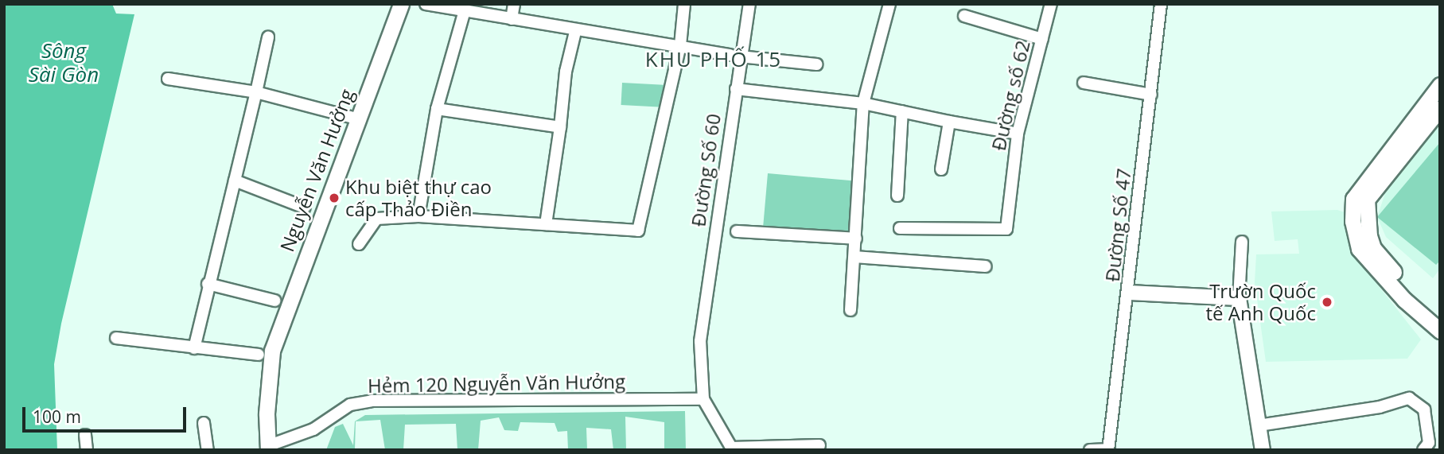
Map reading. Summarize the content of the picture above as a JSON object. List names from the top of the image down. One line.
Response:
{"streets":{"main road":["Nguyễn Văn Hưởng"],"street":["Đường số 62","Đường Số 60","Đường Số 47","Hẻm 120 Nguyễn Văn Hưởng"]},"crossings":[["Nguyễn Văn Hưởng","Hẻm 120 Nguyễn Văn Hưởng"],["Đường Số 60","Hẻm 120 Nguyễn Văn Hưởng"]],"districts":["KHU PHỐ 15"],"water":["Sông Sài Gòn"],"places":["Khu biệt thự cao cấp Thảo Điền","Trườn Quốc tế Anh Quốc"],"scale_bar":"100 m"}
